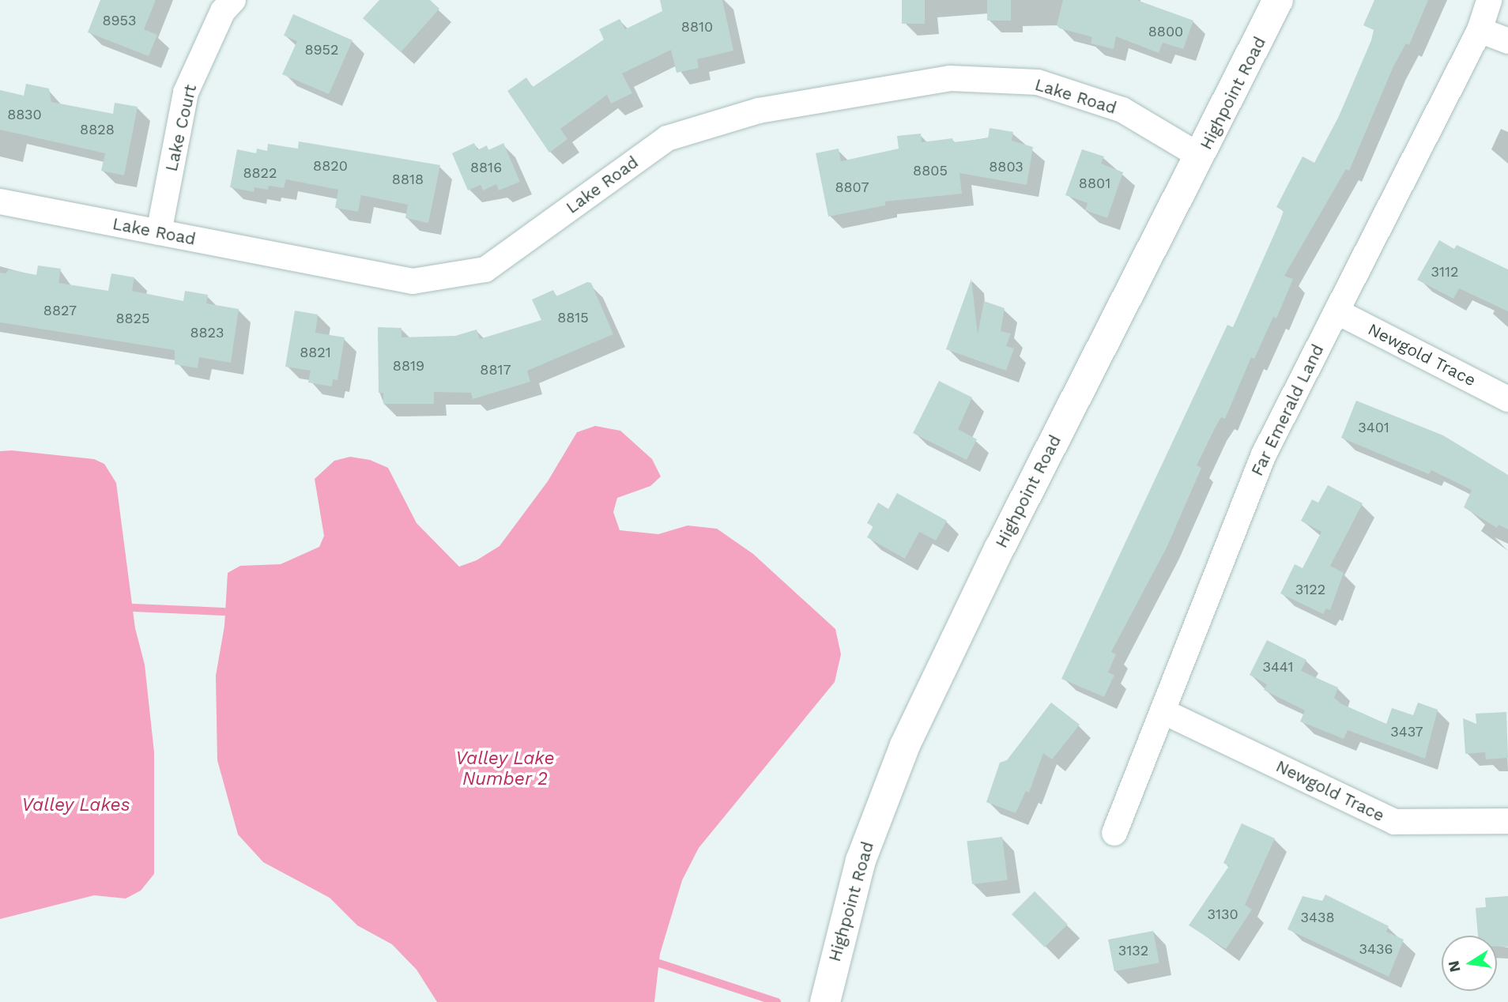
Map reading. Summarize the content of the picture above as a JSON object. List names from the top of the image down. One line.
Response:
{"streets":{"street":["Highpoint Road","Lake Road","Lake Court","Newgold Trace","Far Emerald Land"]},"crossings":[["Highpoint Road","Lake Road"],["Lake Road","Lake Court"],["Newgold Trace","Far Emerald Land"]],"water":["Valley Lake Number 2","Valley Lakes"],"house_numbers":["8953","8810","8800","8952","8830","8828","8820","8803","8816","8805","8822","8818","8801","8807","3112","8827","8815","8825","8823","8821","8819","8817","3401","3122","3441","3437","3130","3438","3436","3132"],"north":"left"}
